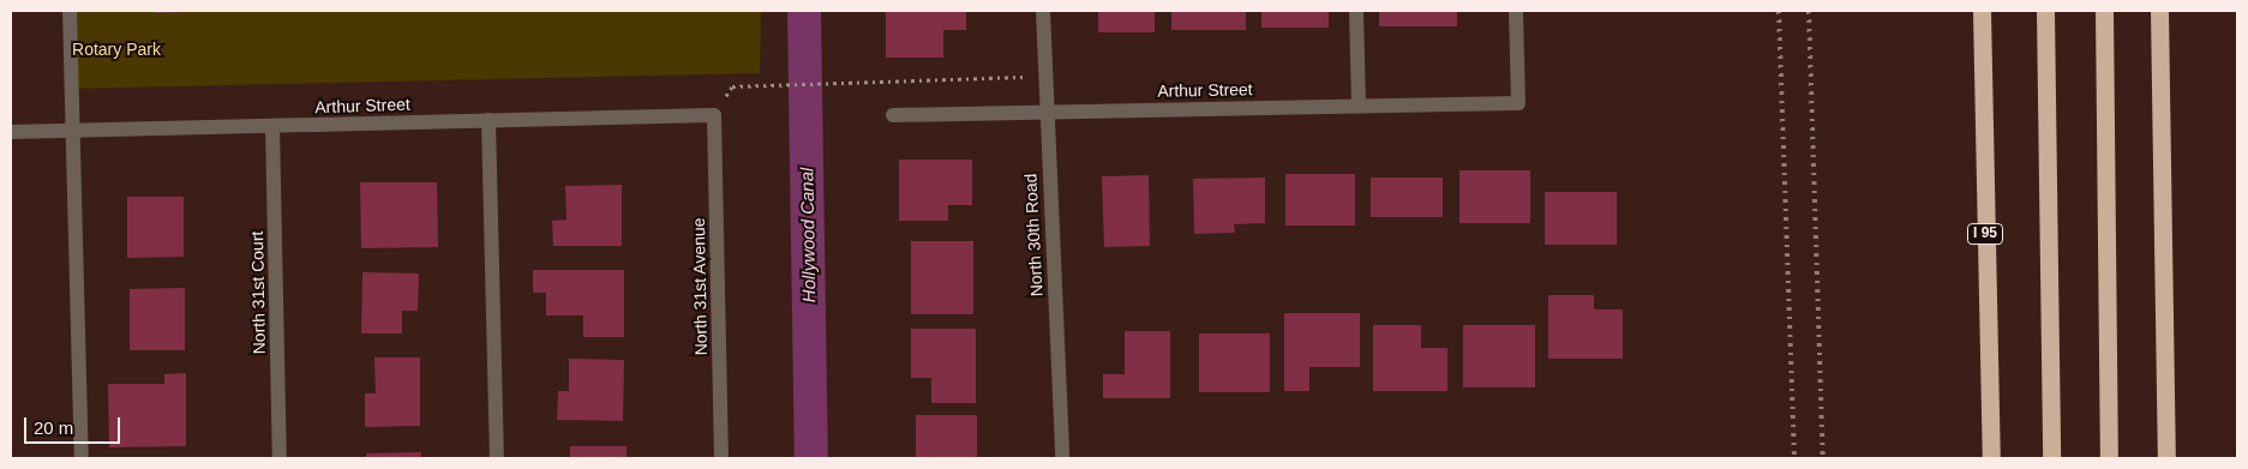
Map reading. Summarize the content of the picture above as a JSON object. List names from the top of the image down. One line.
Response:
{"streets":{"highway":["I 95"],"street":["Arthur Street","North 30th Road","North 31st Avenue","North 31st Court"]},"crossings":[["Arthur Street","North 30th Road"],["Arthur Street","North 31st Avenue"],["Arthur Street","North 31st Court"]],"water":["Hollywood Canal"],"parks":["Rotary Park"],"scale_bar":"20 m"}
